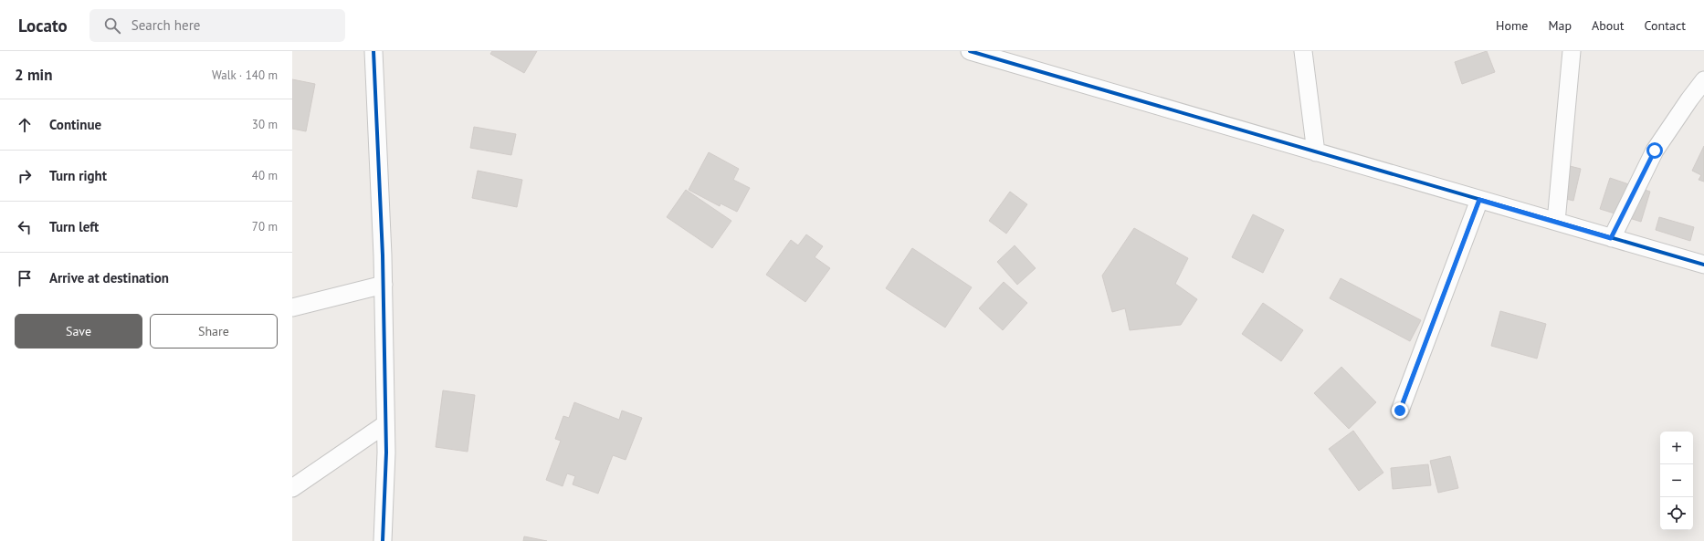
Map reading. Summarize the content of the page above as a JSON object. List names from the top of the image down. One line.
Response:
{"page":{"header":"Locato","search":"Search here","nav":["Home","Map","About","Contact"],"heading":["2 min","Walk · 140 m"],"list":[["Continue","30 m"],["Turn right","40 m"],["Turn left","70 m"],"Arrive at destination"],"buttons":["Save","Share"],"map_buttons":["+","−"]}}
